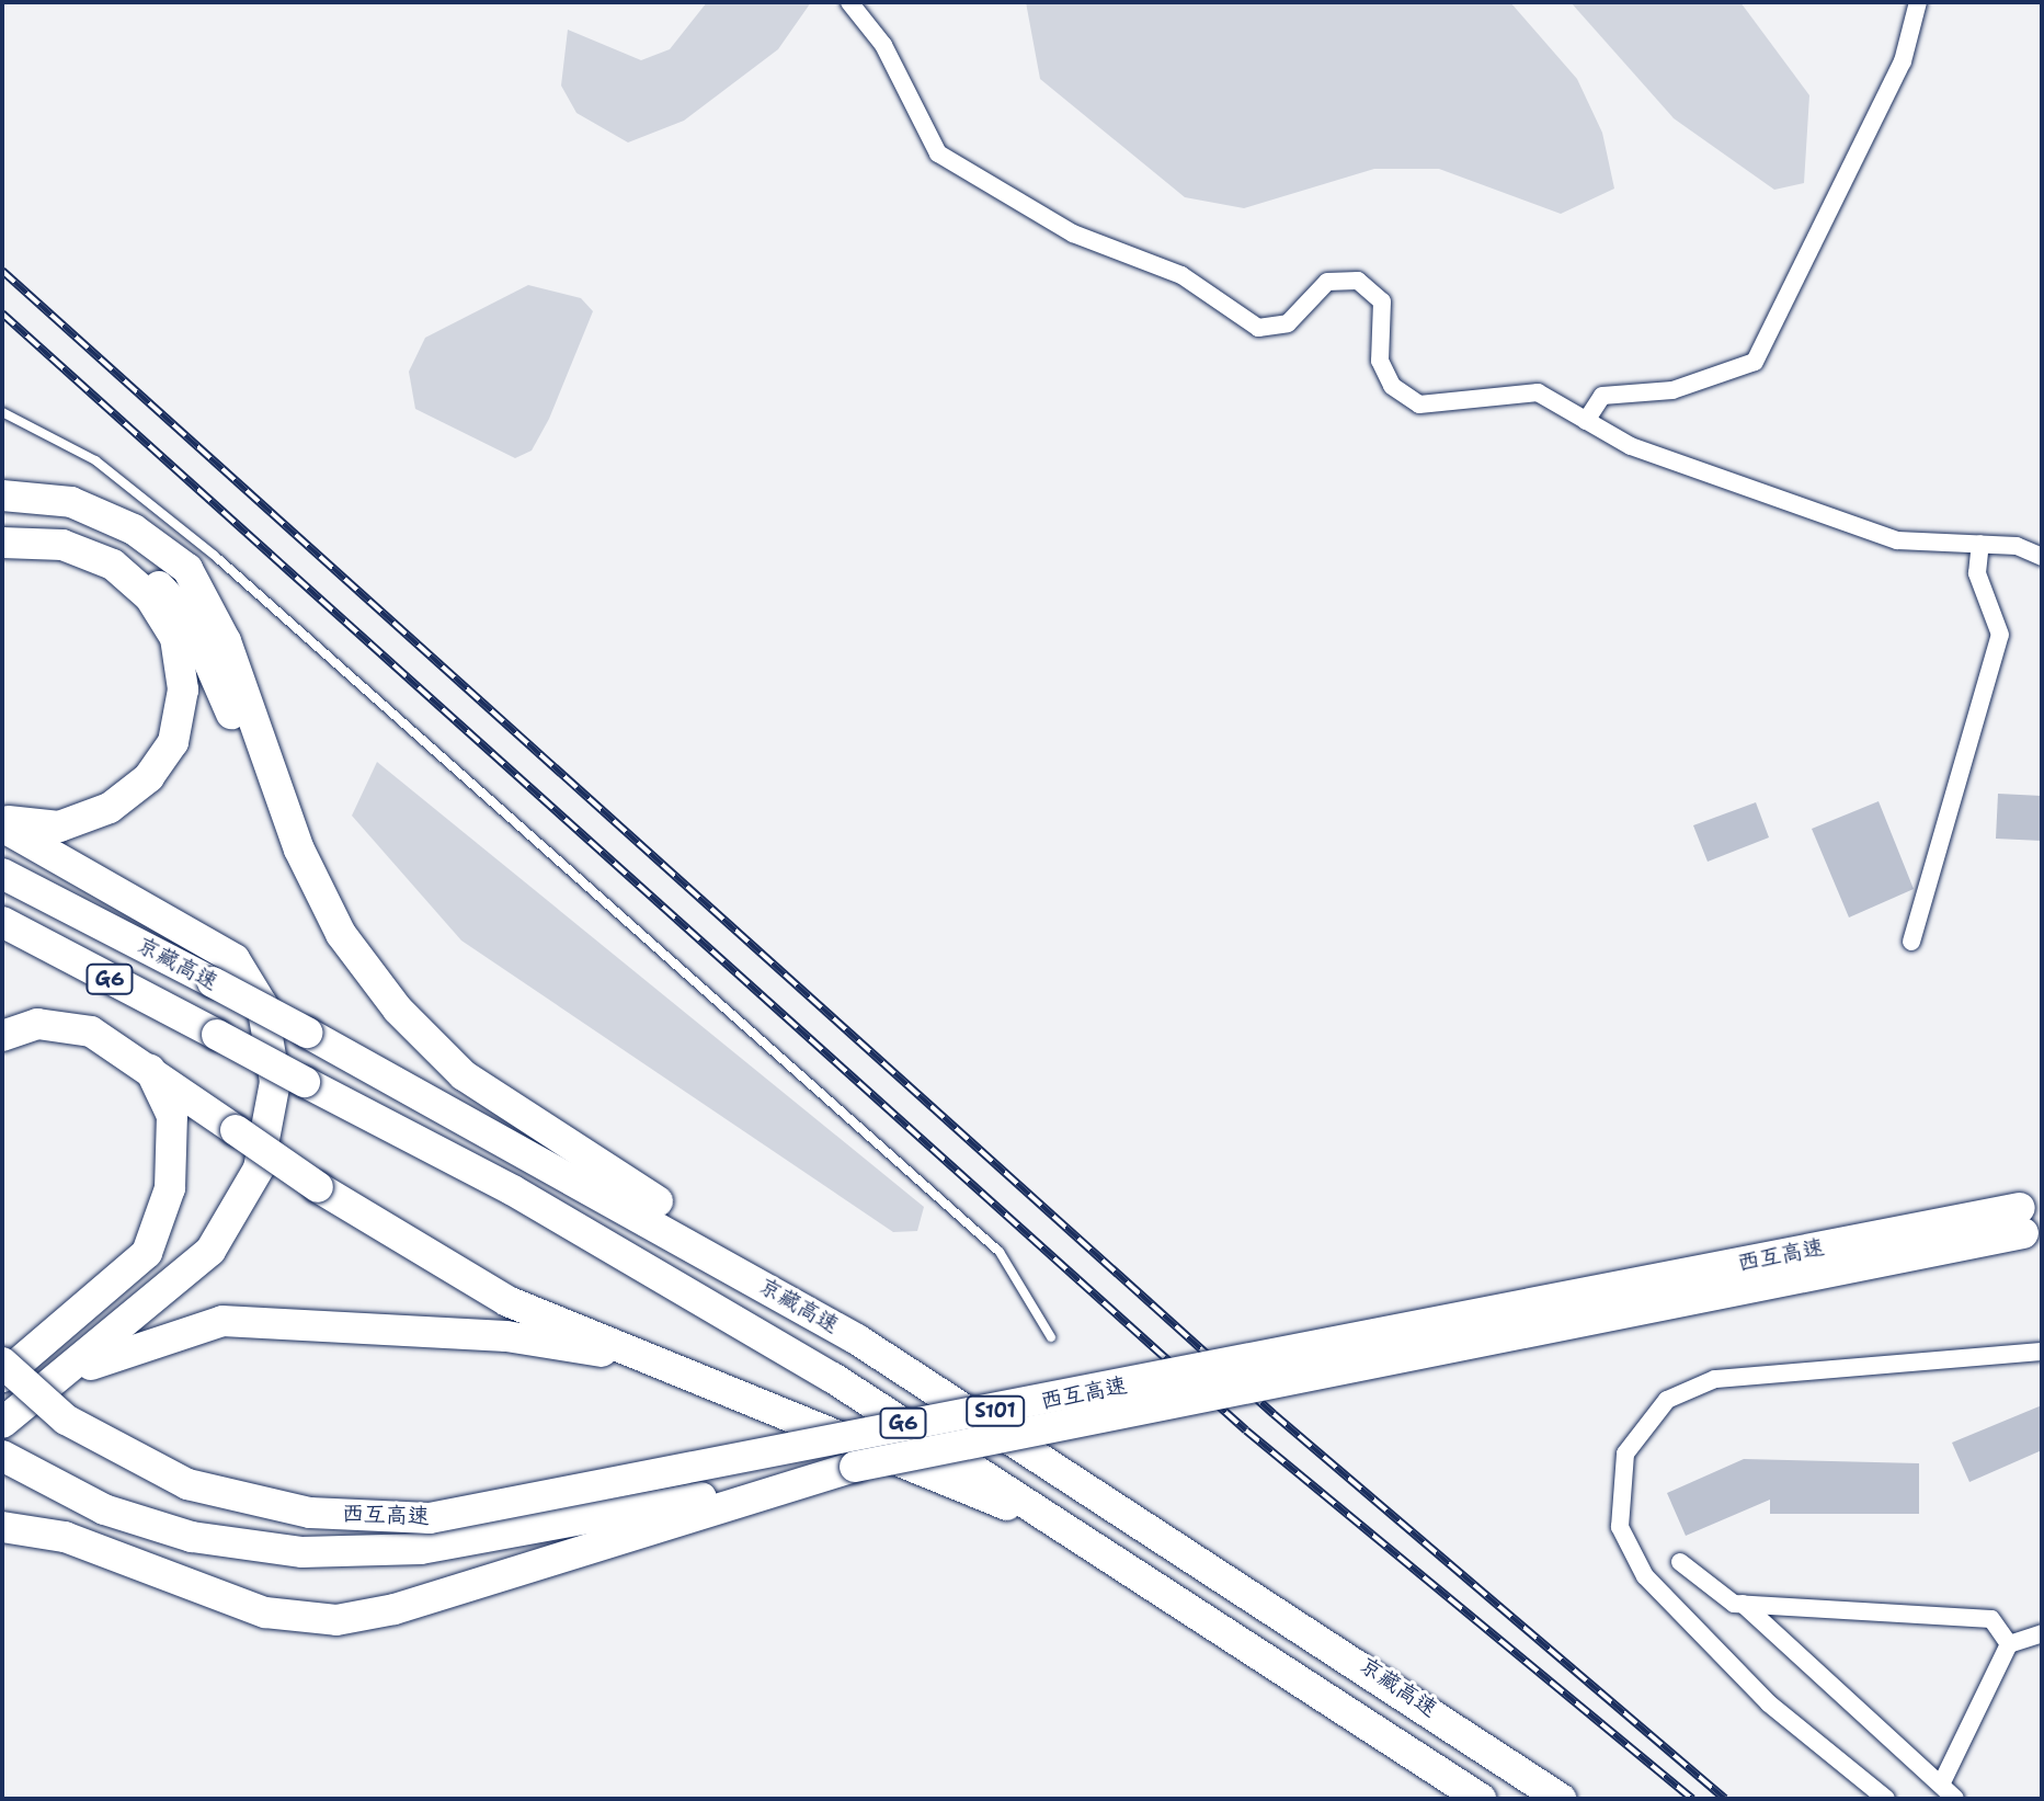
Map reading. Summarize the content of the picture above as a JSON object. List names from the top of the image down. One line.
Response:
{"streets":{"highway":["京藏高速","G6","西互高速","S101"]},"crossings":[["西互高速","S101"]]}
